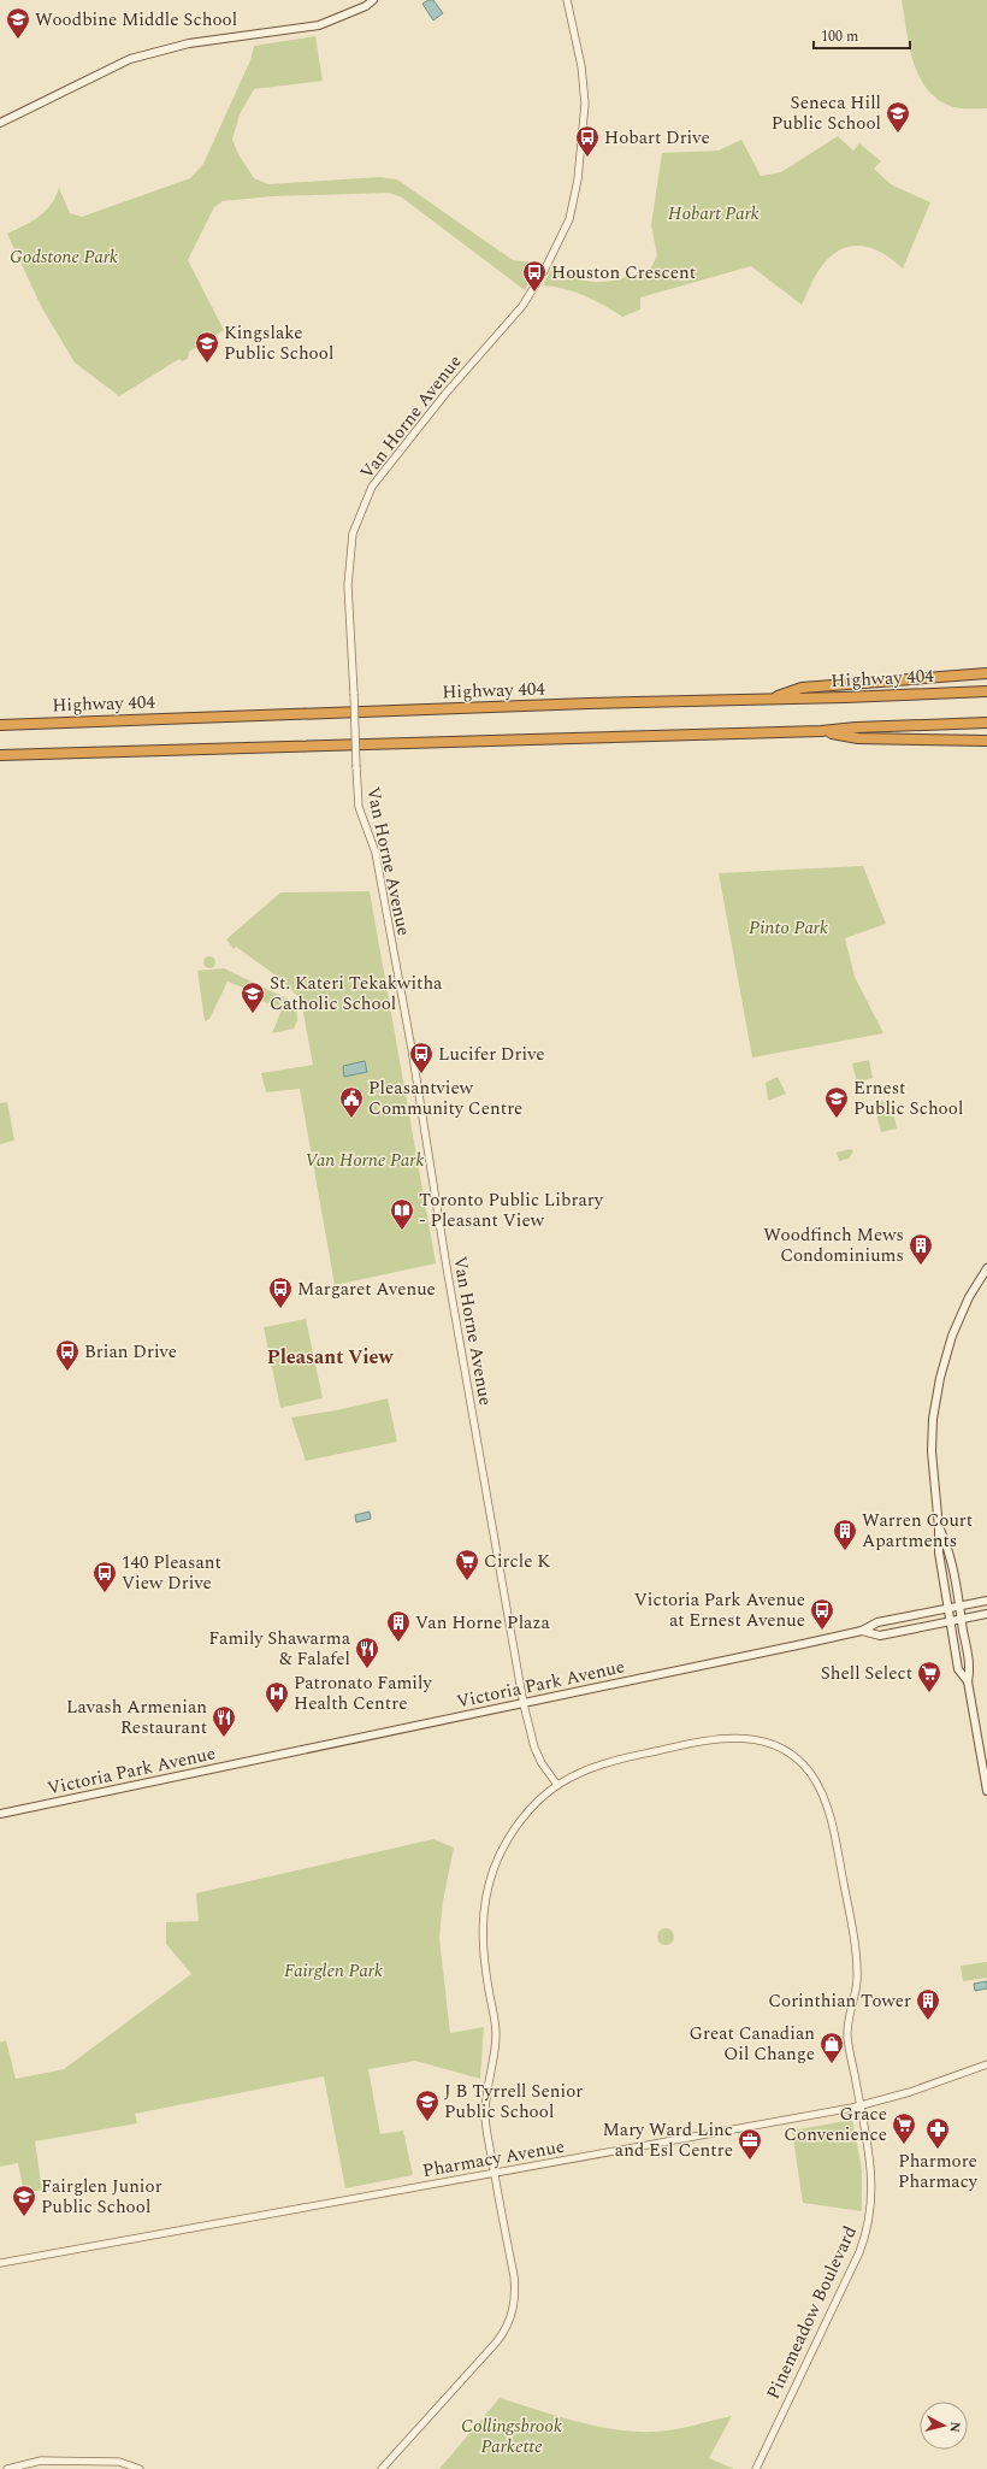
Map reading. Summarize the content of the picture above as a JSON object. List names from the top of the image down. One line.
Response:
{"streets":{"highway":["Highway 404"],"main road":["Victoria Park Avenue"],"street":["Van Horne Avenue","Pharmacy Avenue","Pinemeadow Boulevard"]},"crossings":[["Van Horne Avenue","Victoria Park Avenue"],["Van Horne Avenue","Pinemeadow Boulevard"],["Pharmacy Avenue","Pinemeadow Boulevard"]],"districts":["Pleasant View"],"parks":["Hobart Park","Godstone Park","Pinto Park","Van Horne Park","Fairglen Park","Collingsbrook Parkette"],"places":{"school or university":["Woodbine Middle School","Seneca Hill Public School","Kingslake Public School","St. Kateri Tekakwitha Catholic School","Ernest Public School","J B Tyrrell Senior Public School","Fairglen Junior Public School"],"bus stop":["Hobart Drive","Houston Crescent","Lucifer Drive","Margaret Avenue","Brian Drive","140 Pleasant View Drive","Victoria Park Avenue at Ernest Avenue"],"public building":["Pleasantview Community Centre"],"library":["Toronto Public Library - Pleasant View"],"building":["Woodfinch Mews Condominiums","Warren Court Apartments","Van Horne Plaza","Corinthian Tower"],"supermarket":["Circle K","Shell Select","Grace Convenience"],"restaurant":["Family Shawarma & Falafel","Lavash Armenian Restaurant"],"hospital":["Patronato Family Health Centre"],"shop":["Great Canadian Oil Change"],"pharmacy":["Pharmore Pharmacy"],"office":["Mary Ward Linc and Esl Centre"]},"scale_bar":"100 m","north":"right"}
